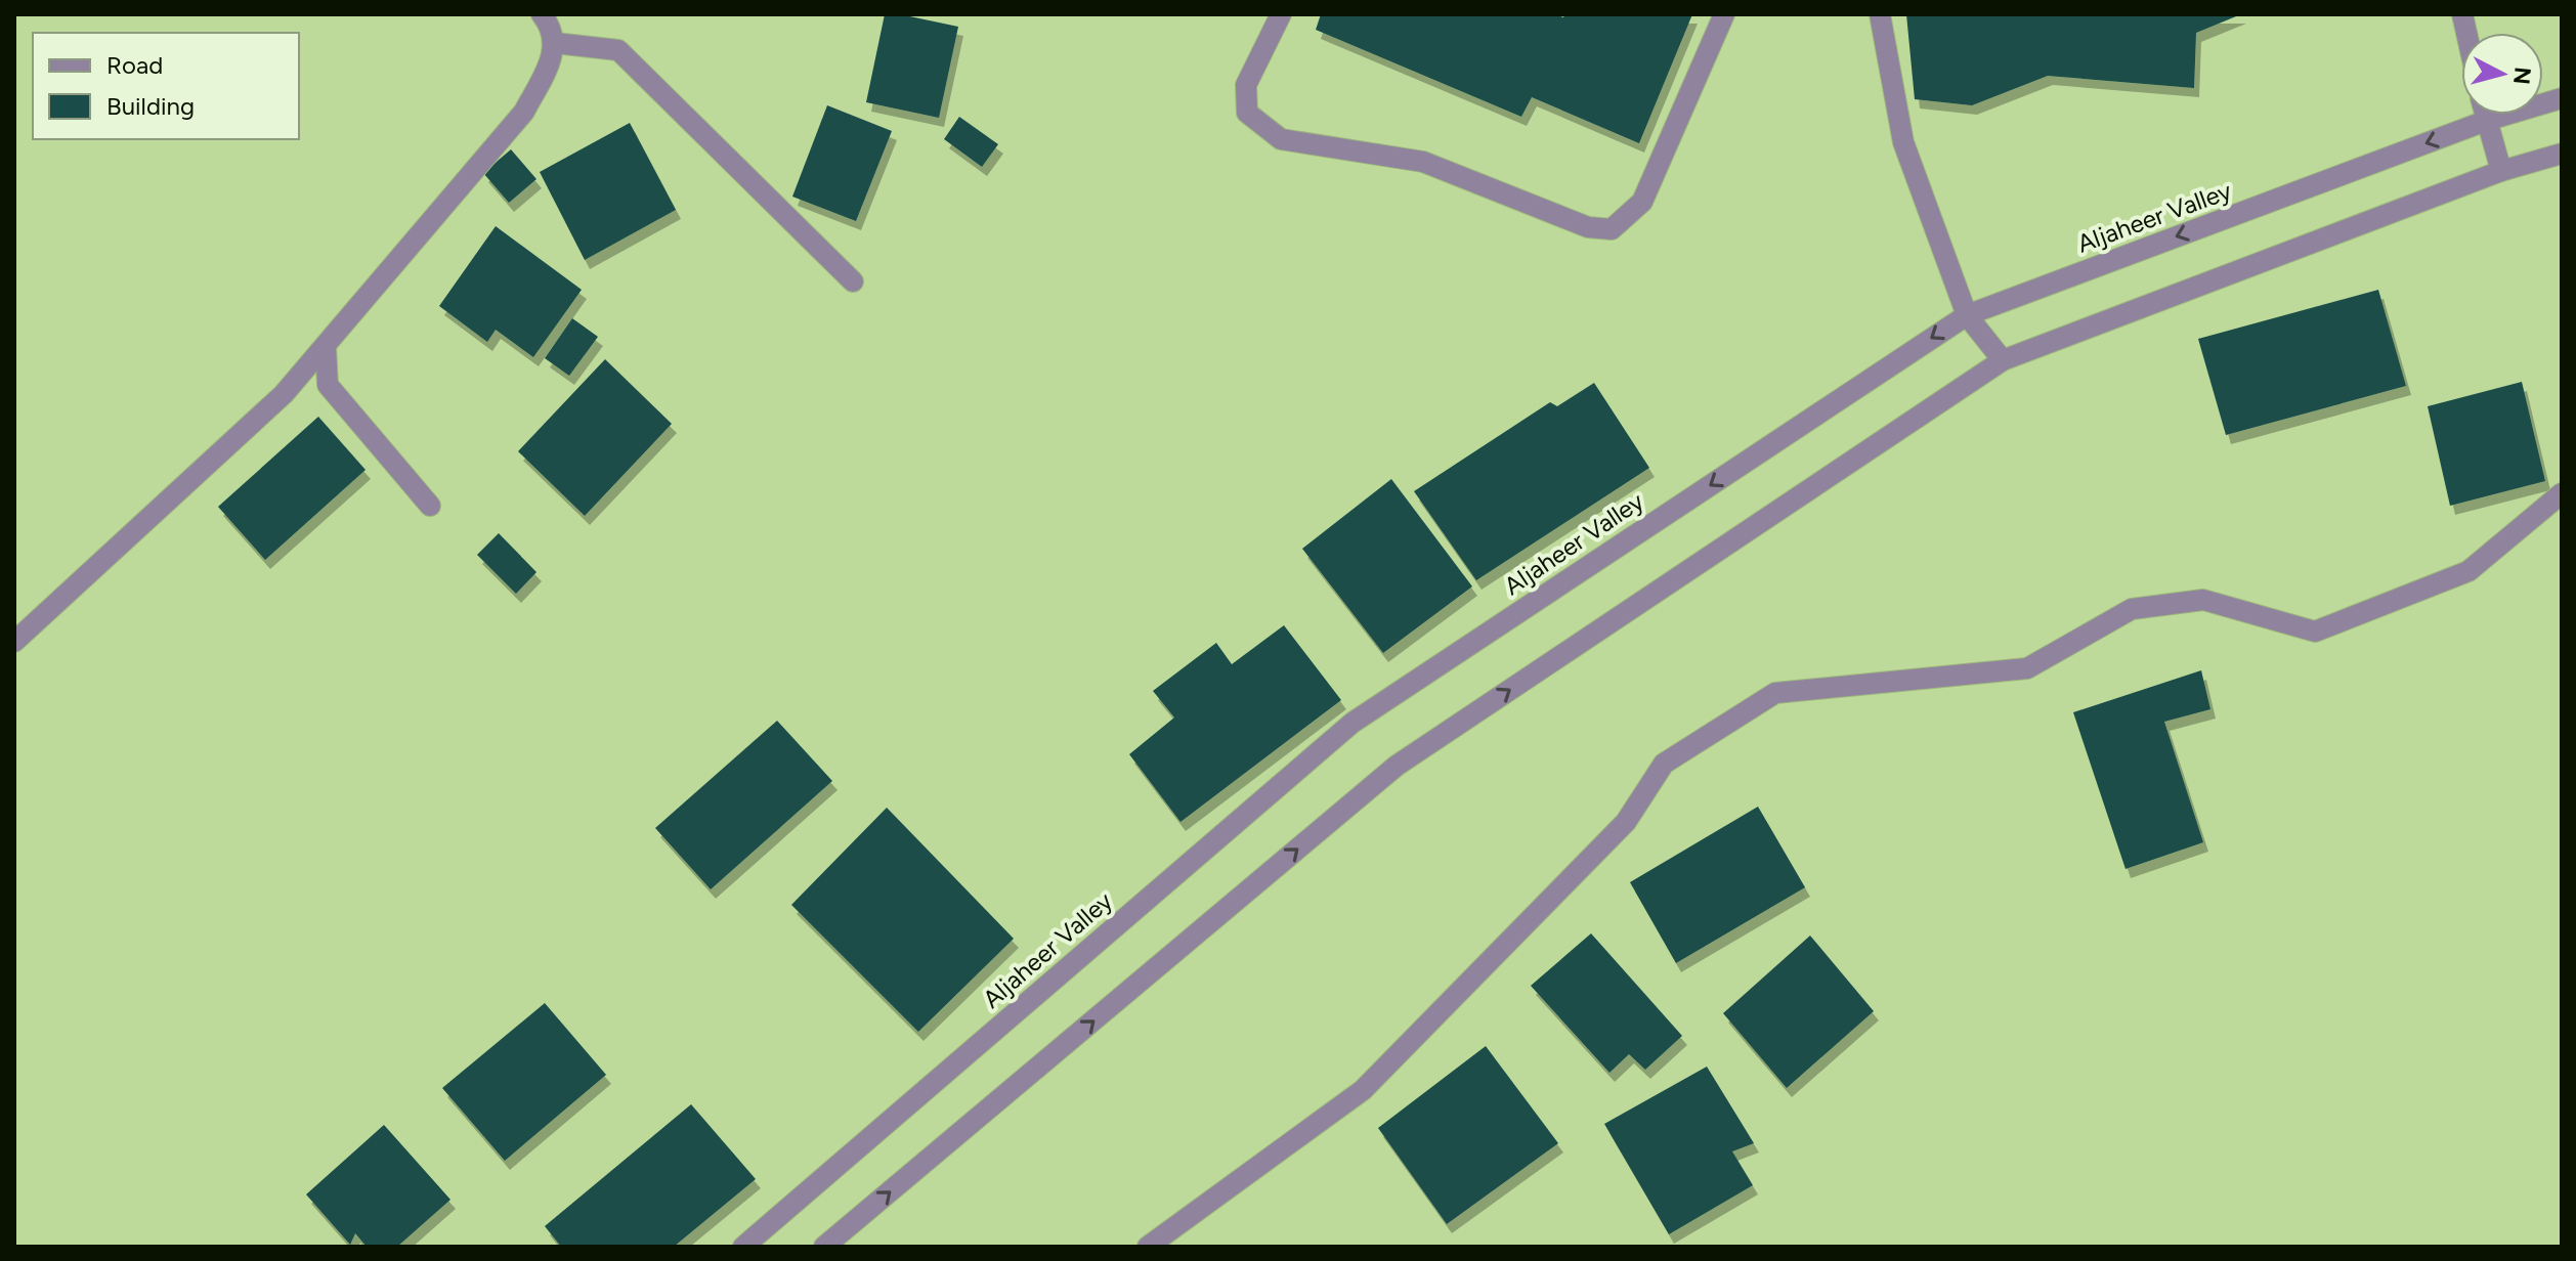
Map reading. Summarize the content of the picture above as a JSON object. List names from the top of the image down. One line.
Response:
{"streets":{"street":["Aljaheer Valley"]},"legend":["Road","Building"],"north":"right"}
